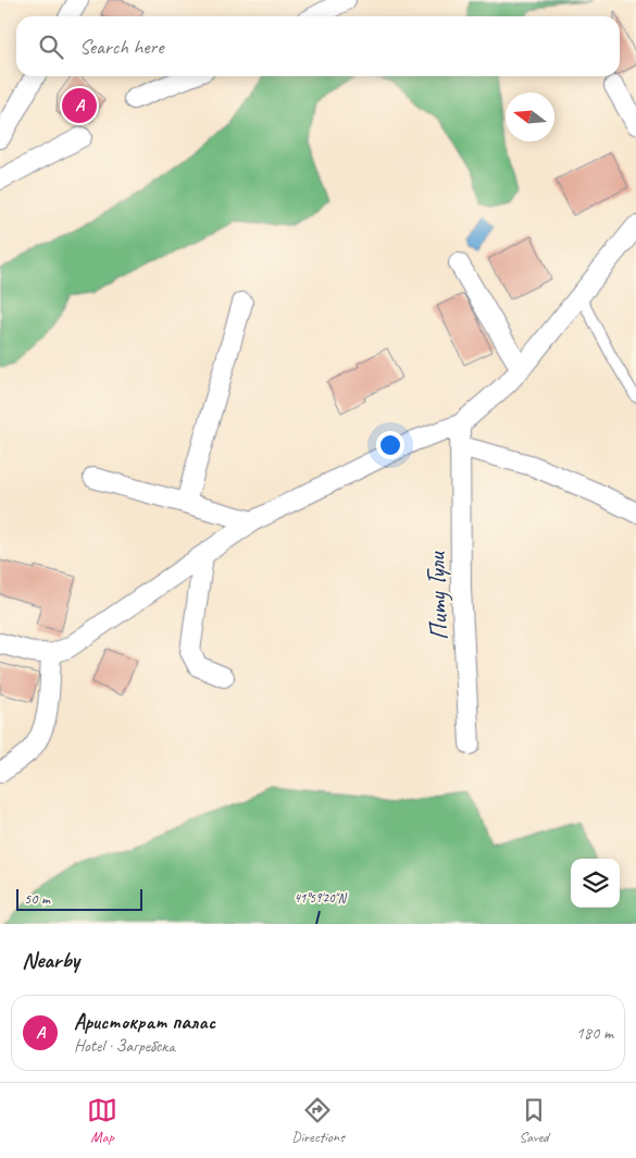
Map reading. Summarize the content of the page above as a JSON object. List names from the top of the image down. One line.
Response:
{"streets":{"street":["Питу Гули"]},"scale_bar":"50 m","north":"left","page":{"search":"Search here","pins":"A","scale":"50 m","heading":"Nearby","list":[{"mark":"A","name":"Аристократ палас","note":"Hotel · Загребска","value":"180 m"}],"nav":["Map","Directions","Saved"]},"coordinates":["41°59'20\"N"]}
